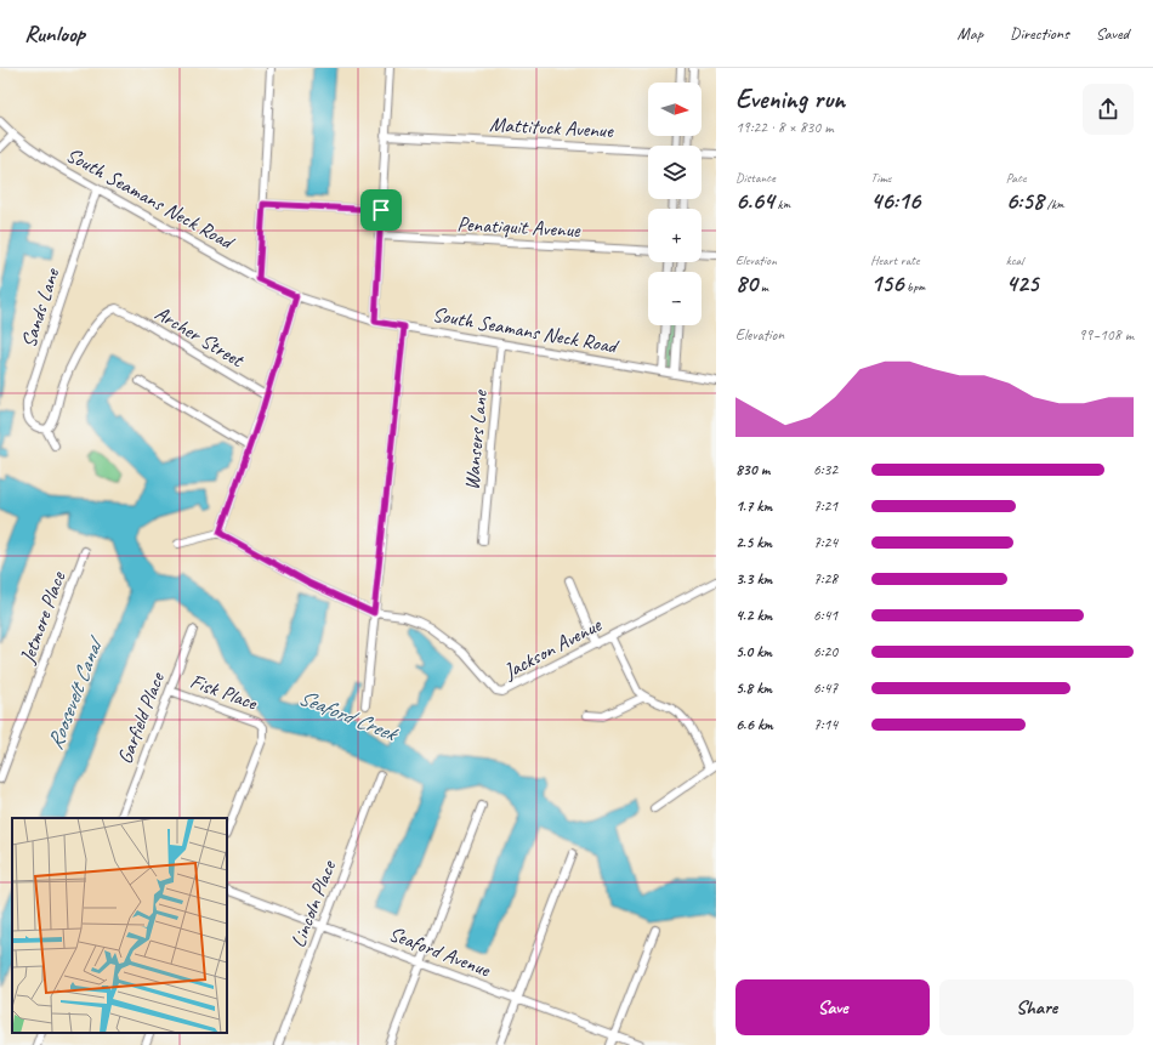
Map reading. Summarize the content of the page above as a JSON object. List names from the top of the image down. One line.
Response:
{"streets":{"street":["Mattituck Avenue","South Seamans Neck Road","Penatiquit Avenue","Sands Lane","Archer Street","Wansers Lane","Jetmore Place","Jackson Avenue","Fisk Place","Garfield Place","Lincoln Place","Seaford Avenue"]},"crossings":[["South Seamans Neck Road","Sands Lane"],["South Seamans Neck Road","Wansers Lane"],["Sands Lane","Archer Street"],["Fisk Place","Garfield Place"],["Lincoln Place","Seaford Avenue"]],"water":["Roosevelt Canal","Seaford Creek"],"north":"right","page":{"header":"Runloop","nav":["Map","Directions","Saved"],"heading":["Evening run","19:22 · 8 × 830 m"],"map_buttons":["+","−"],"stats":[["Distance","6.64 km"],["Time","46:16"],["Pace","6:58 /km"],["Elevation","80 m"],["Heart rate","156 bpm"],["kcal","425"]],"chart":["Elevation","99–108 m"],"list":[{"name":"830 m","note":"6:32"},{"name":"1.7 km","note":"7:21"},{"name":"2.5 km","note":"7:24"},{"name":"3.3 km","note":"7:28"},{"name":"4.2 km","note":"6:41"},{"name":"5.0 km","note":"6:20"},{"name":"5.8 km","note":"6:47"},{"name":"6.6 km","note":"7:14"}],"buttons":["Save","Share"]}}
